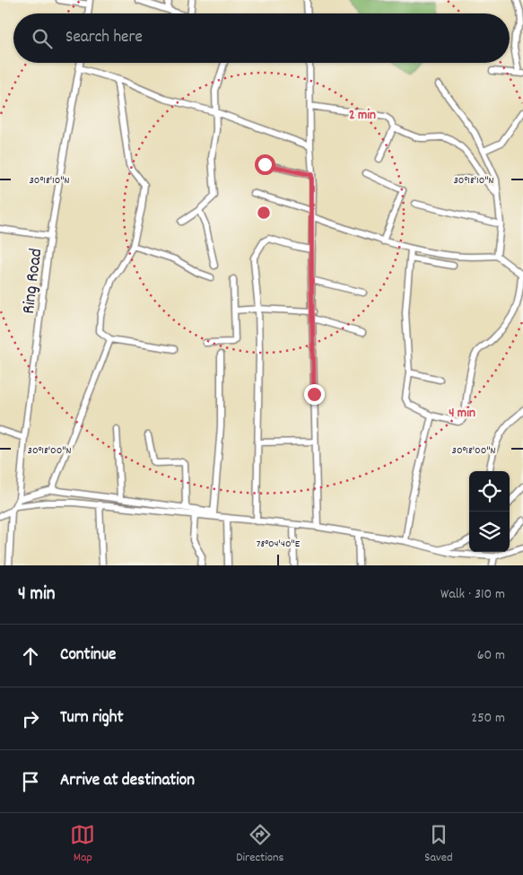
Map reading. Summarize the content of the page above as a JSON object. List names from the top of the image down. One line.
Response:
{"streets":{"street":["Ring Road"]},"page":{"search":"Search here","heading":["4 min","Walk · 310 m"],"list":[["Continue","60 m"],["Turn right","250 m"],"Arrive at destination"],"nav":["Map","Directions","Saved"]},"coordinates":["30°18'10\"N","30°18'00\"N","78°04'40\"E"],"rings":["2 min","4 min"]}
